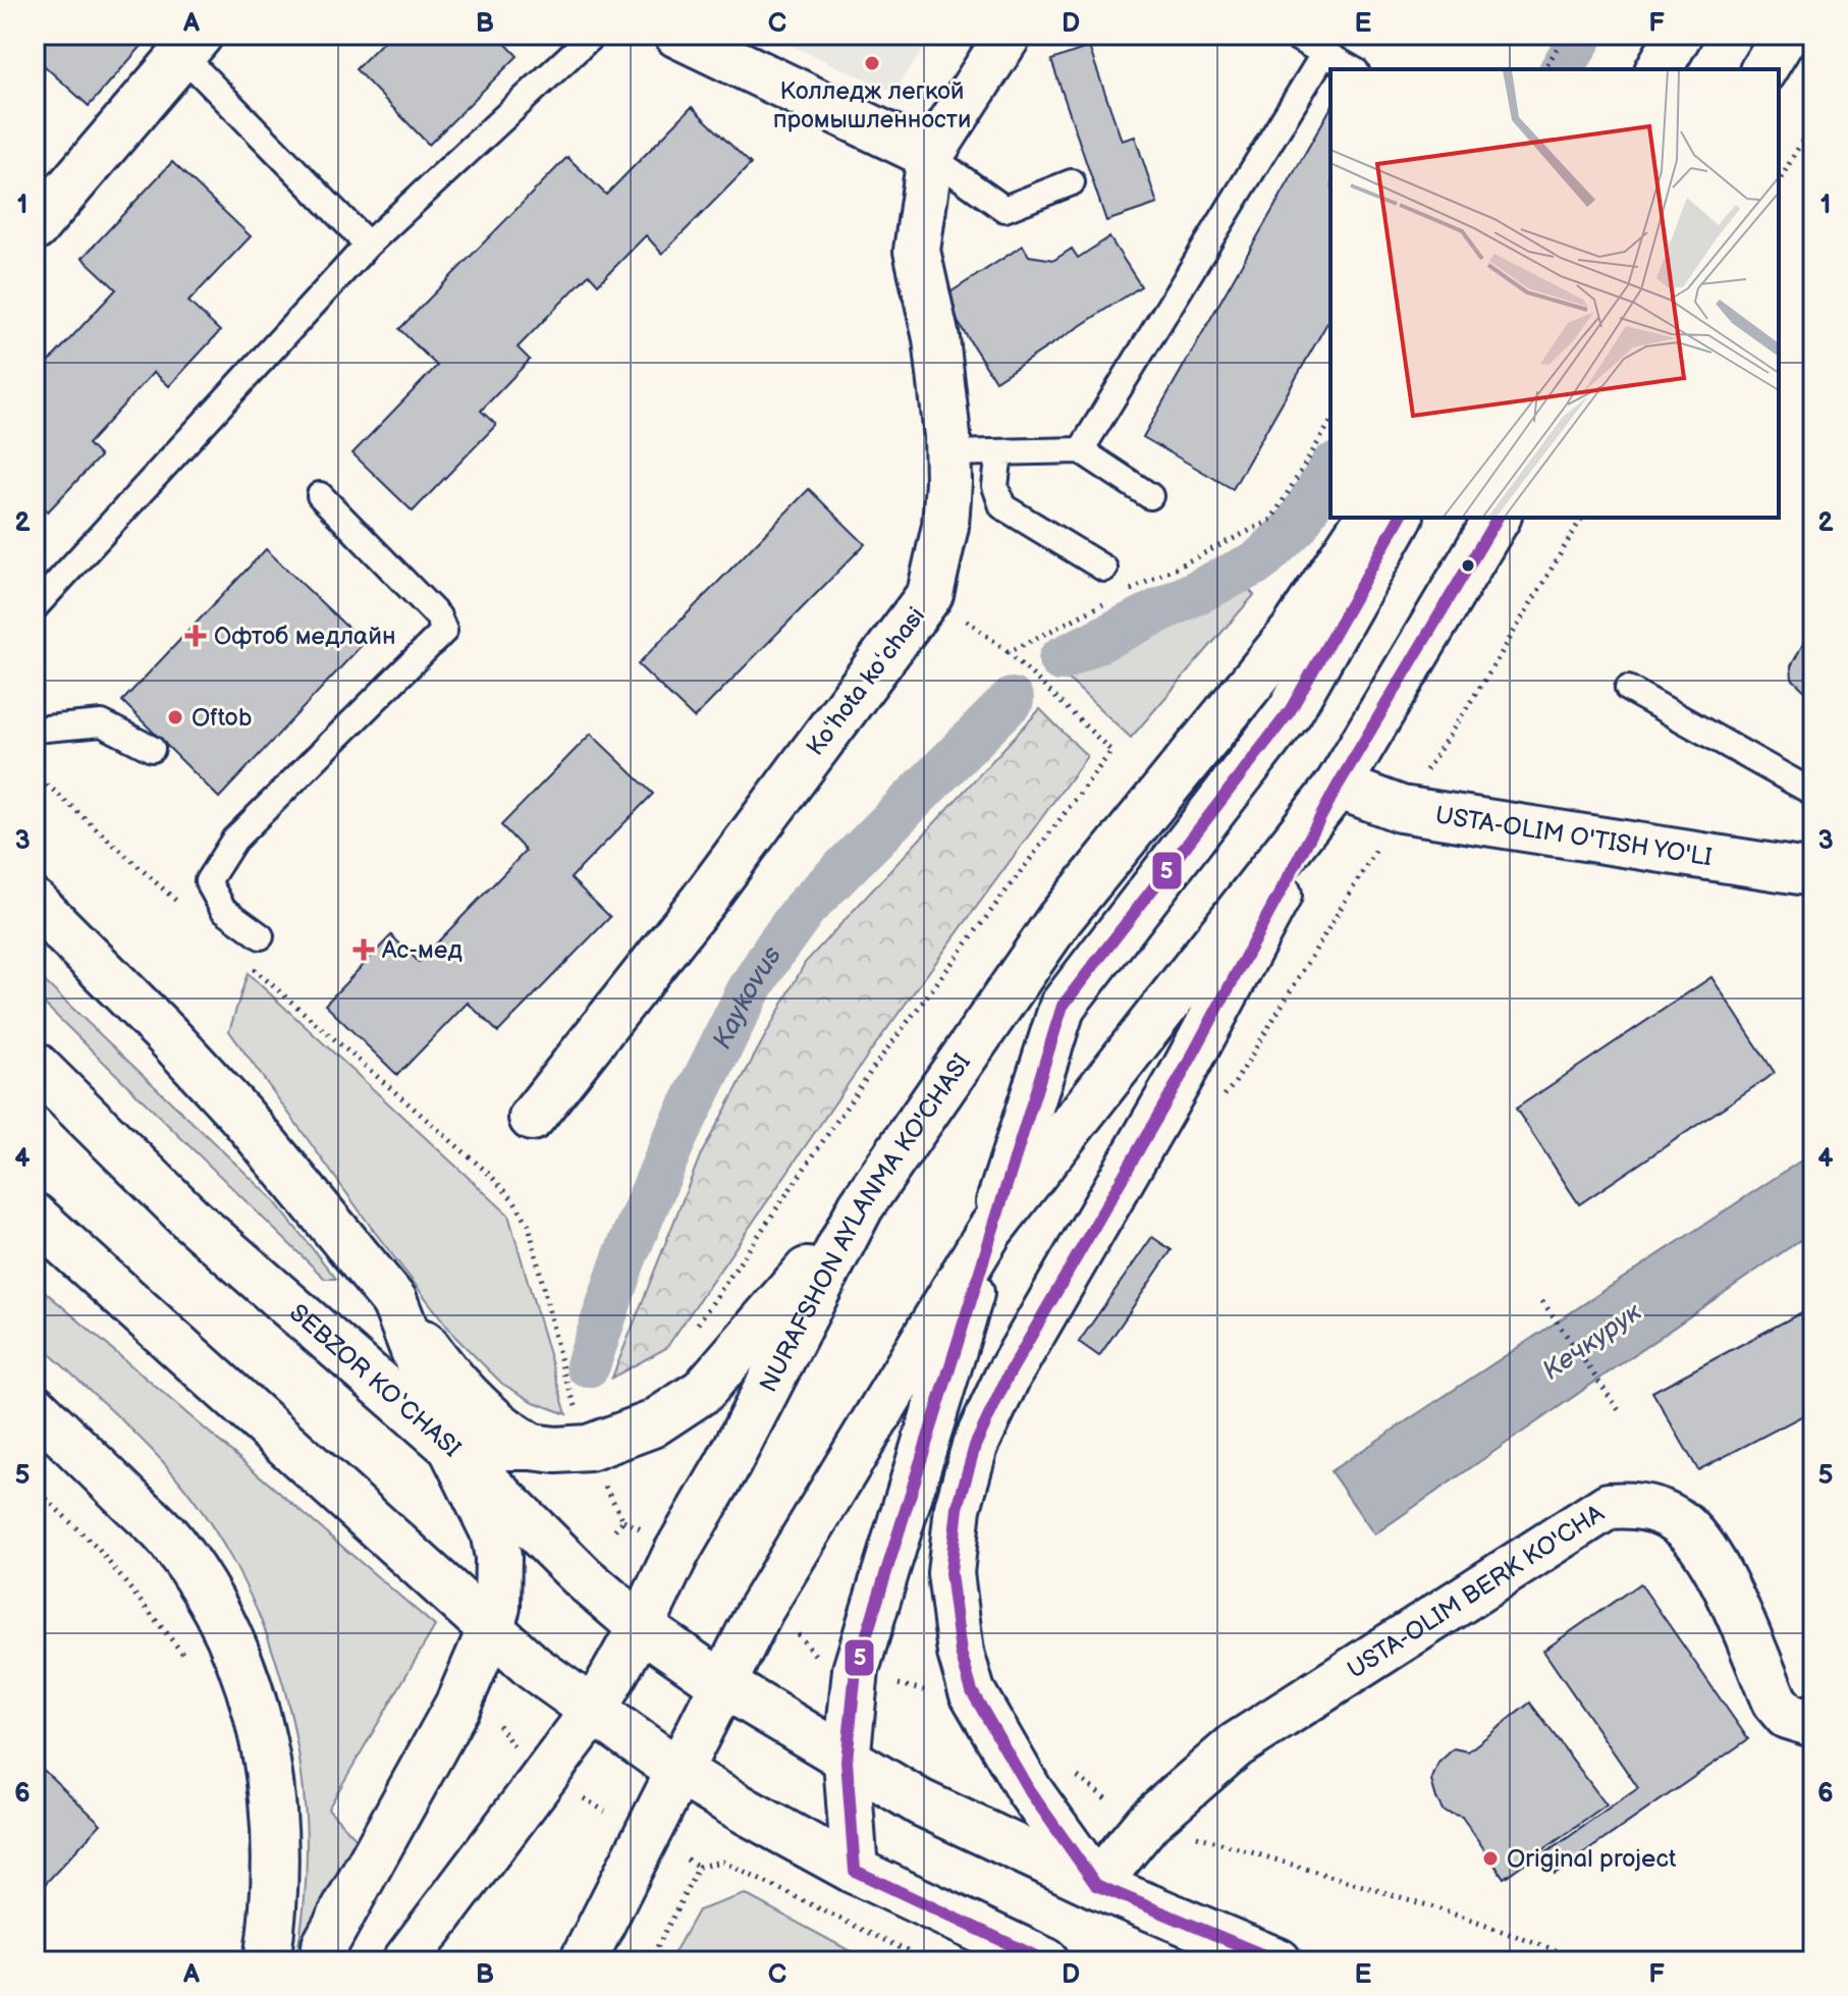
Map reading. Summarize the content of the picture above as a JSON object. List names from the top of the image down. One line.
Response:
{"streets":{"main road":["Koʻhota koʻchasi","USTA-OLIM O'TISH YO'LI","NURAFSHON AYLANMA KO'CHASI","SEBZOR KO‘CHASI","USTA-OLIM BERK KO'CHA"]},"crossings":[["NURAFSHON AYLANMA KO'CHASI","SEBZOR KO‘CHASI"],["SEBZOR KO‘CHASI","USTA-OLIM BERK KO'CHA"]],"water":["Kaykovus","Кечкурук"],"places":{"other":["Колледж легкой промышленности","Oftob","Original project"],"health":["Офтоб медлайн","Ас-мед"]},"lines":["transit line 5"],"grid":{"columns":["A","B","C","D","E","F"],"rows":["1","2","3","4","5","6"]}}
